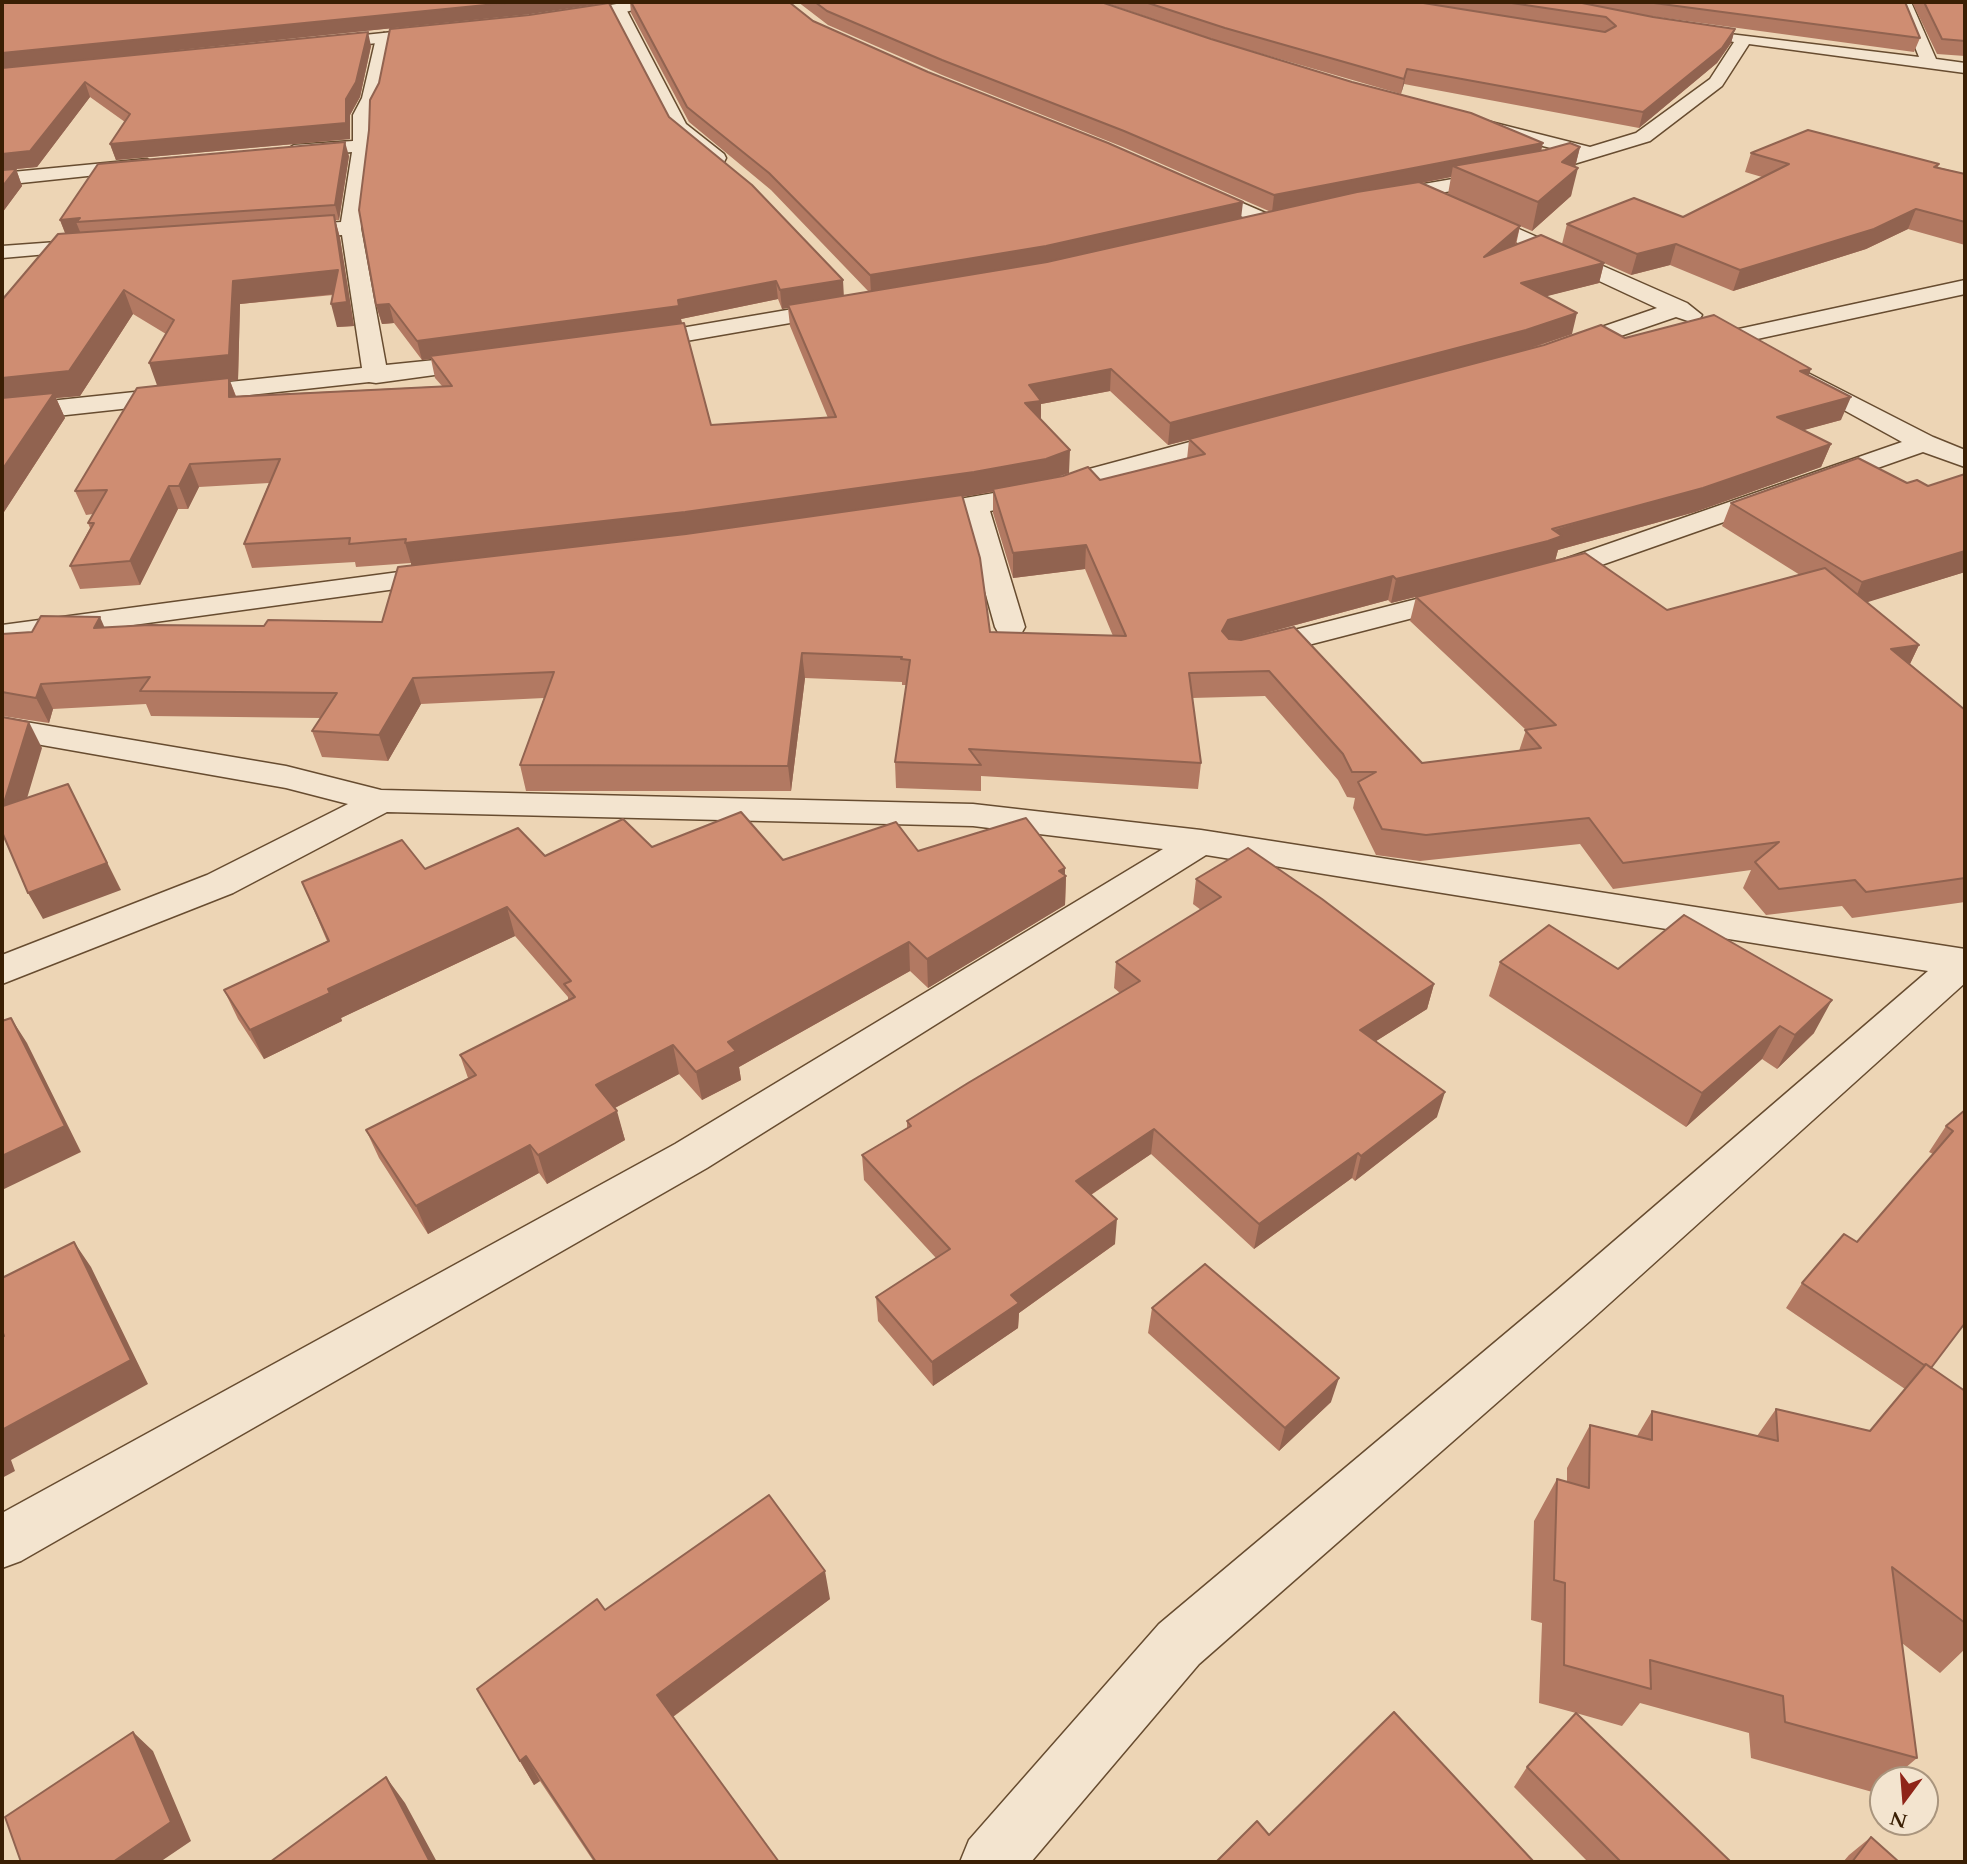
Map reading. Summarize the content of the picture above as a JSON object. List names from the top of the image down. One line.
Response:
{"north":"bottom"}
